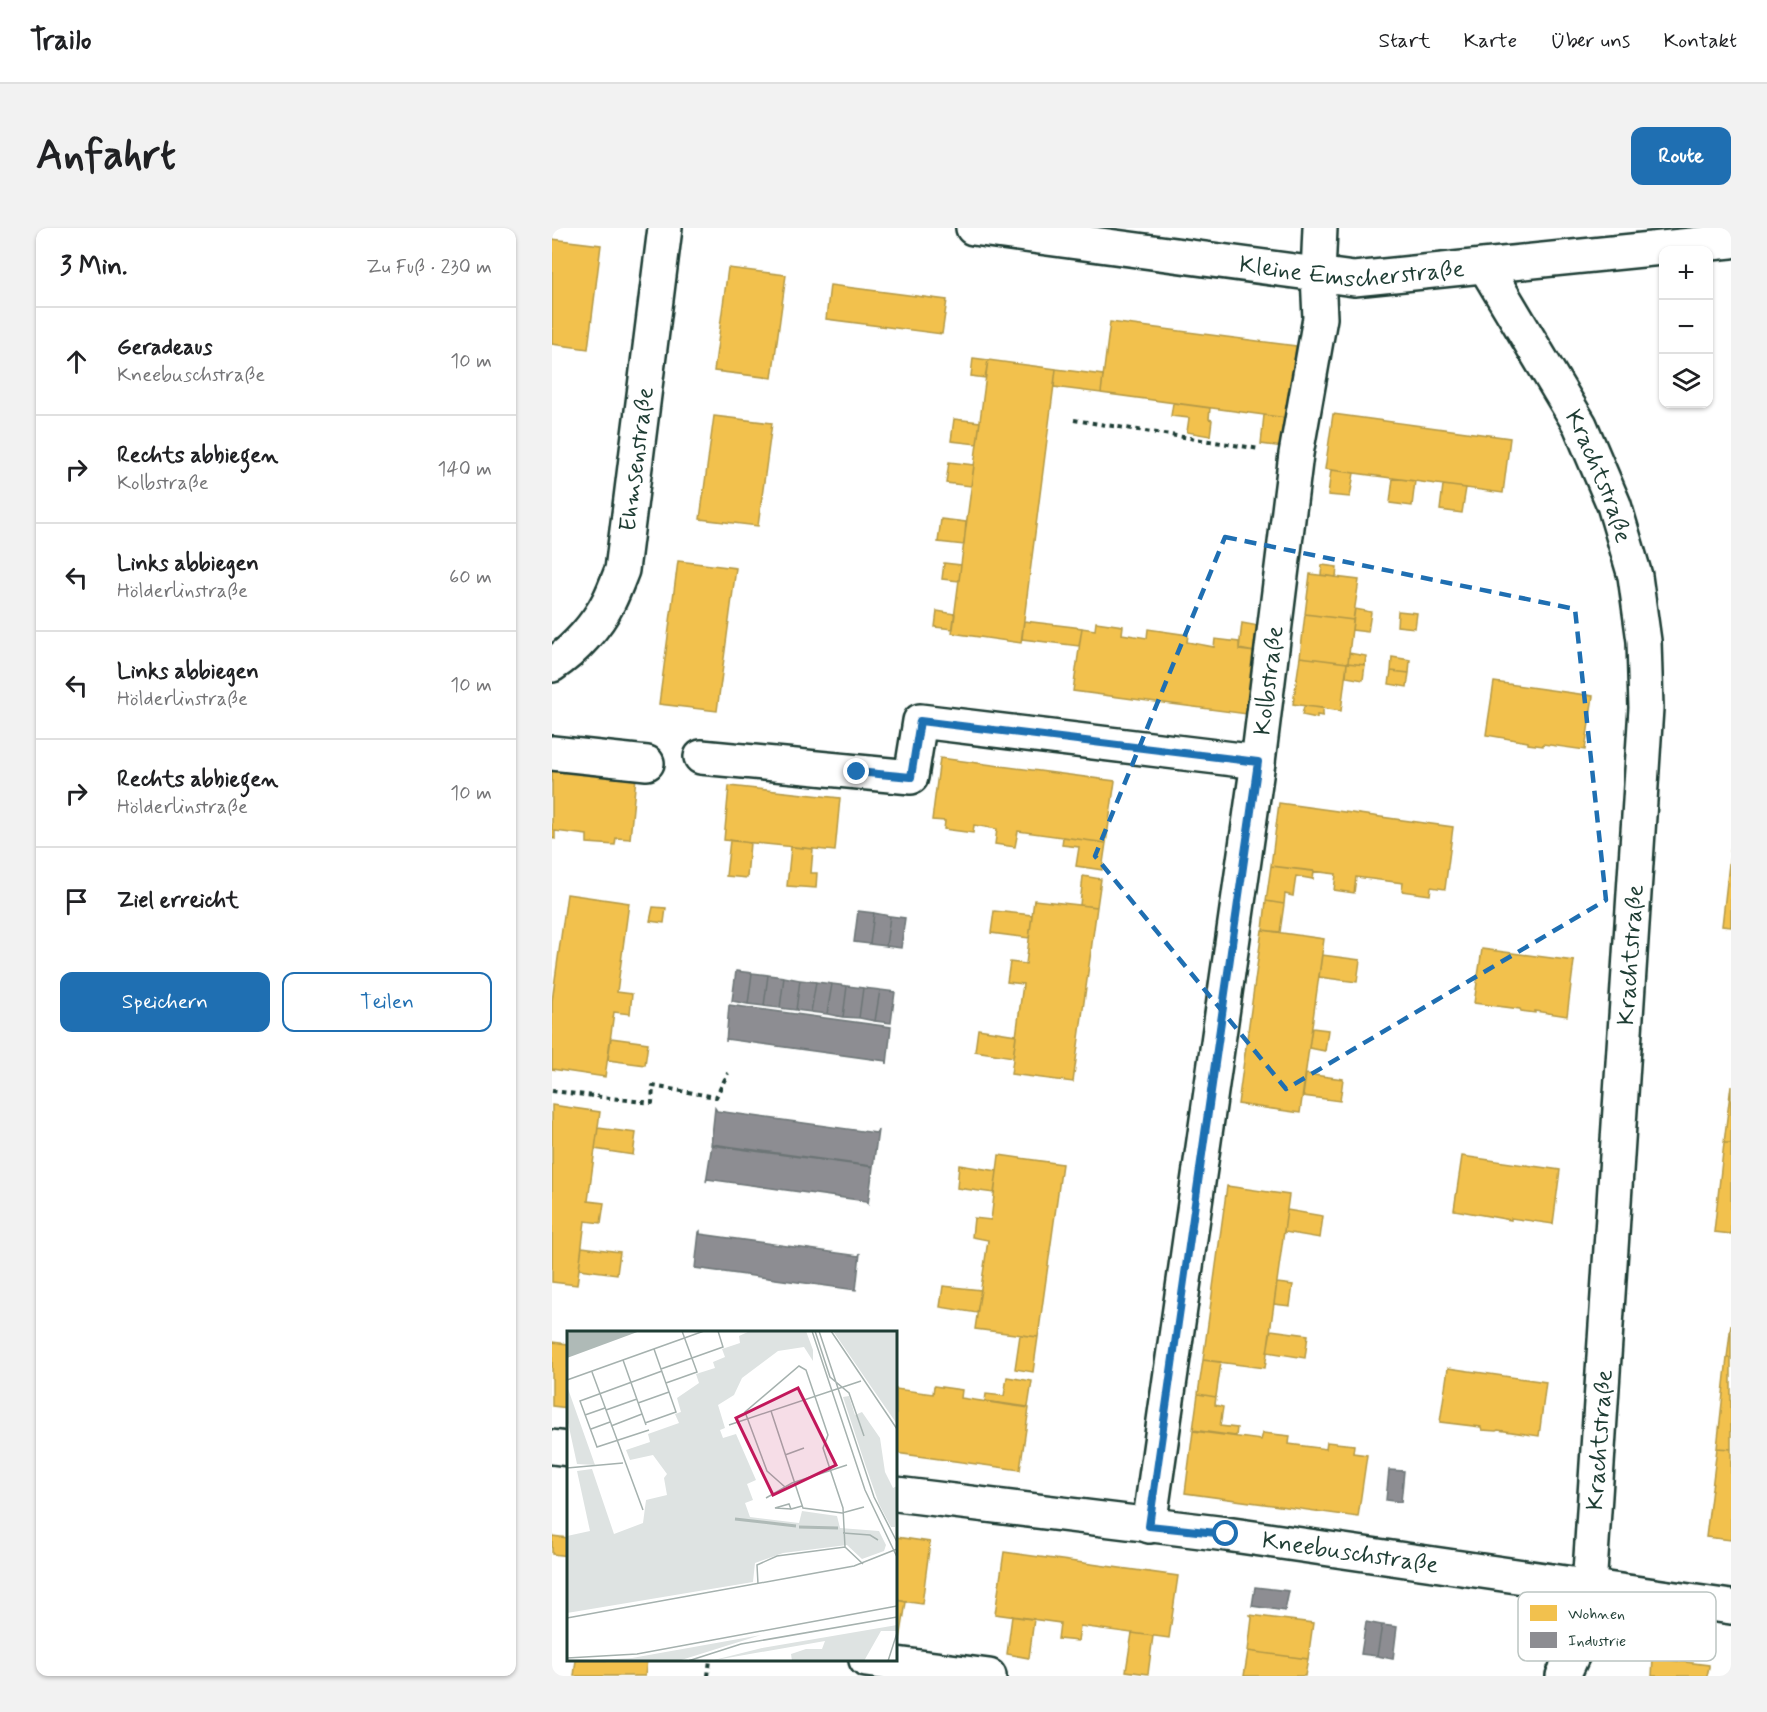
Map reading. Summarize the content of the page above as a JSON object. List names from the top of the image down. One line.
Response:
{"streets":{"street":["Kleine Emscherstraße","Ehmsenstraße","Krachtstraße","Kolbstraße","Kneebuschstraße"]},"crossings":[["Kleine Emscherstraße","Krachtstraße"],["Kleine Emscherstraße","Kolbstraße"],["Krachtstraße","Kneebuschstraße"],["Kolbstraße","Kneebuschstraße"]],"legend":["Wohnen","Industrie"],"page":{"header":"Trailo","nav":["Start","Karte","Über uns","Kontakt"],"buttons":["Route",["Speichern","Teilen"]],"title":"Anfahrt","heading":["3 Min.","Zu Fuß · 230 m"],"map_buttons":["+","−"],"list":[["Geradeaus","Kneebuschstraße","10 m"],["Rechts abbiegen","Kolbstraße","140 m"],["Links abbiegen","Hölderlinstraße","60 m"],["Links abbiegen","Hölderlinstraße","10 m"],["Rechts abbiegen","Hölderlinstraße","10 m"],"Ziel erreicht"]}}
